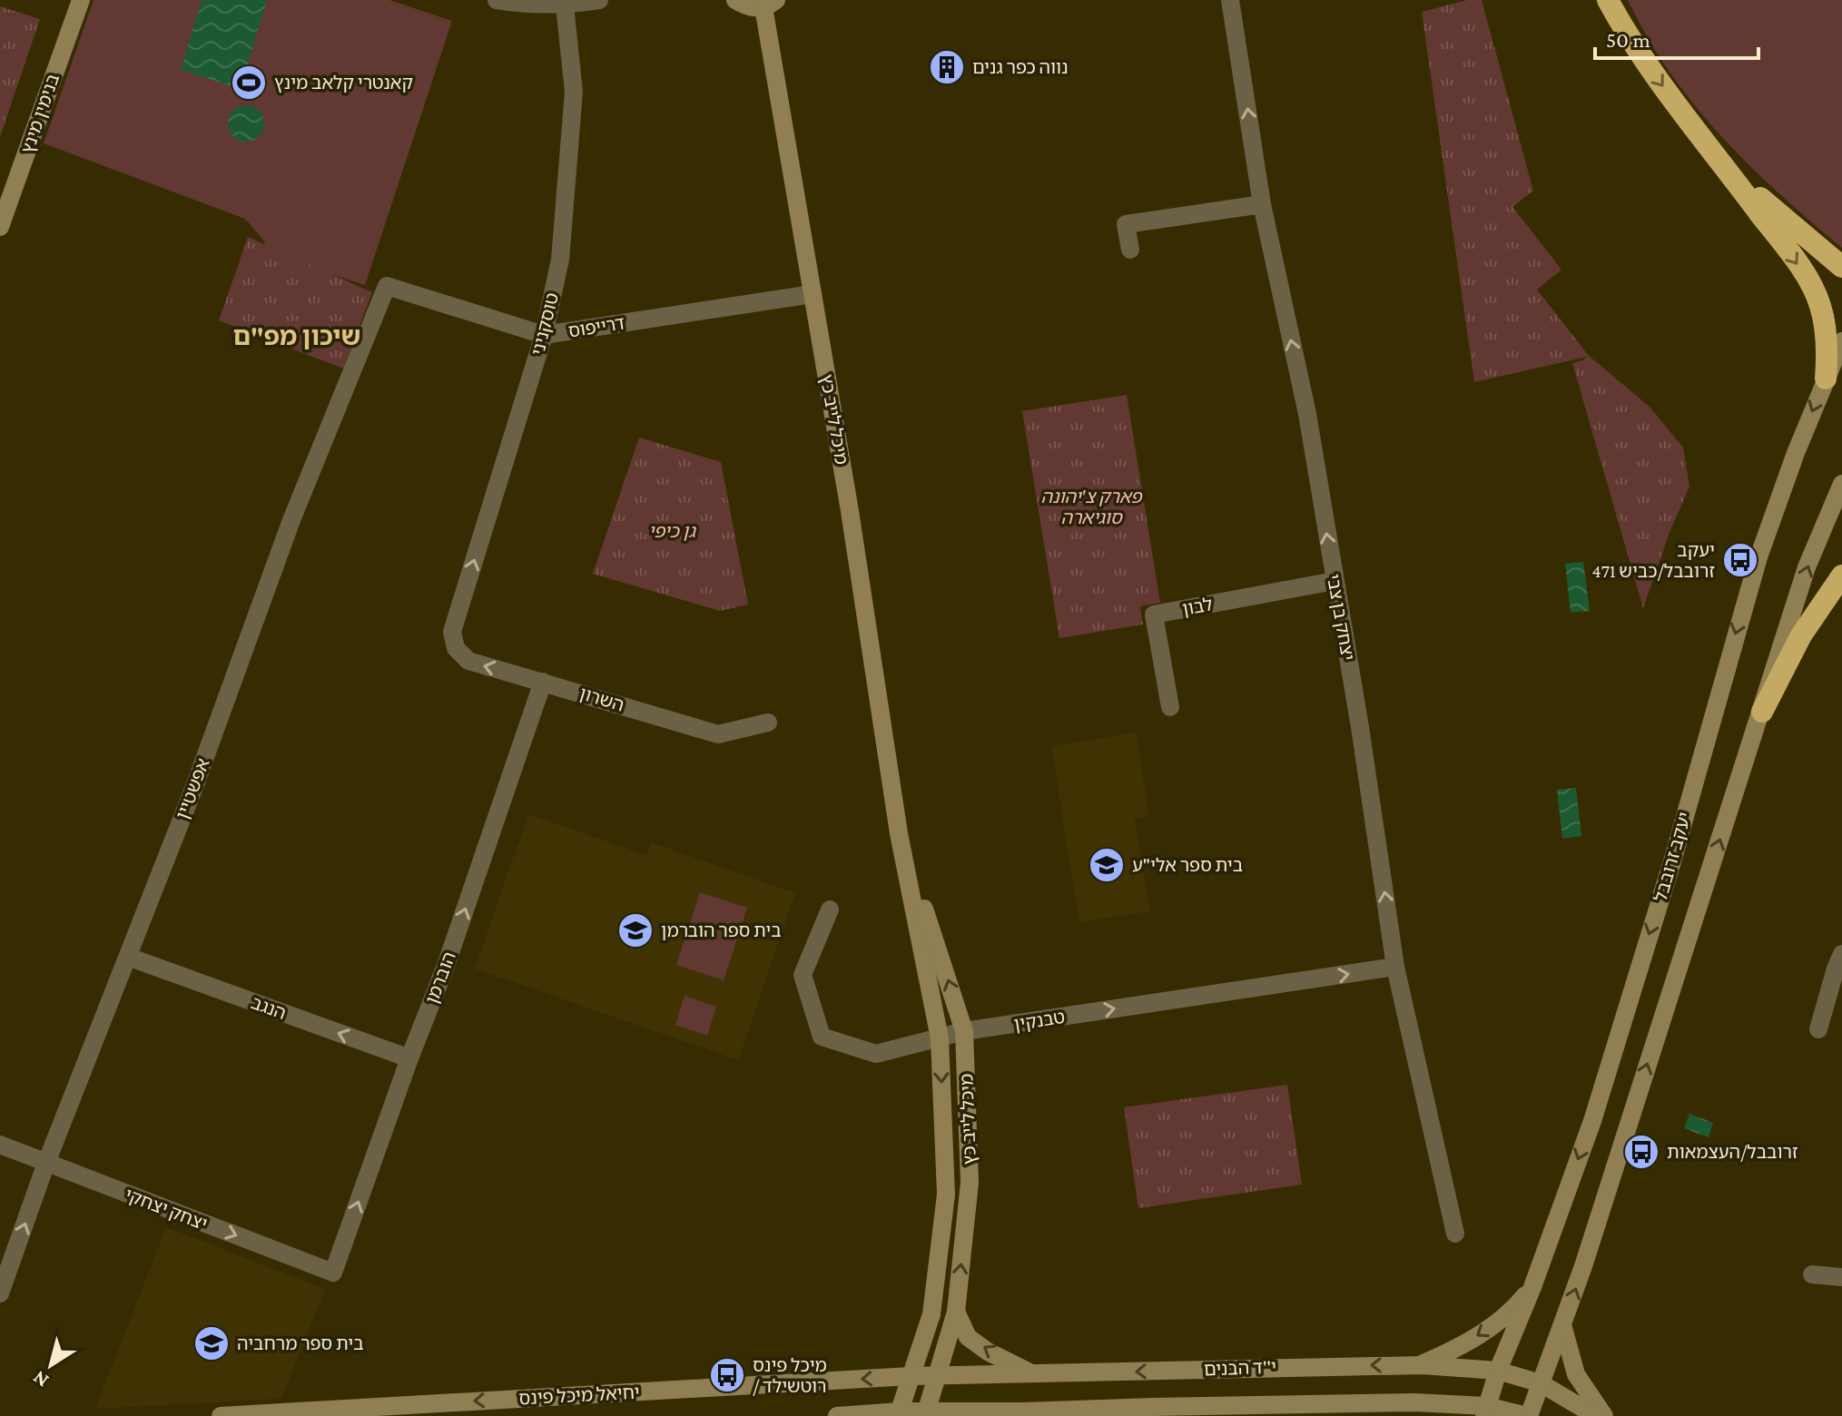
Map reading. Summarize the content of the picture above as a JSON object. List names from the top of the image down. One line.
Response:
{"streets":{"main road":["בנימין מינץ","מיכל לייב כץ","יעקב זרובבל","י''ד הבנים","יחיאל מיכל פינס"],"street":["טוסקניני","דרייפוס","לבון","יצחק בן צבי","השרון","אפשטיין","הוברמן","הנגב","טבנקין","יצחק יצחקי"]},"crossings":[["טוסקניני","דרייפוס"],["טוסקניני","השרון"],["דרייפוס","מיכל לייב כץ"],["דרייפוס","אפשטיין"],["מיכל לייב כץ","טבנקין"],["מיכל לייב כץ","י''ד הבנים"],["מיכל לייב כץ","יחיאל מיכל פינס"],["לבון","יצחק בן צבי"],["יצחק בן צבי","טבנקין"],["השרון","הוברמן"],["אפשטיין","הנגב"],["אפשטיין","יצחק יצחקי"],["יעקב זרובבל","י''ד הבנים"],["הוברמן","הנגב"],["הוברמן","יצחק יצחקי"],["י''ד הבנים","יחיאל מיכל פינס"]],"one_way":["טוסקניני","יצחק בן צבי","הוברמן","הנגב","טבנקין","יצחק יצחקי","יחיאל מיכל פינס"],"districts":["שיכון מפ\"ם"],"parks":["פארק צ'יהונה סוגיארה","גן כיפי"],"places":{"building":["נווה כפר גנים"],"sports":["קאנטרי קלאב מינץ"],"bus stop":["יעקב זרובבל/כביש 471","זרובבל/העצמאות","מיכל פינס / רוטשילד"],"school or university":["בית ספר אלי\"ע","בית ספר הוברמן","בית ספר מרחביה"]},"scale_bar":"50 m","north":"bottom left"}
